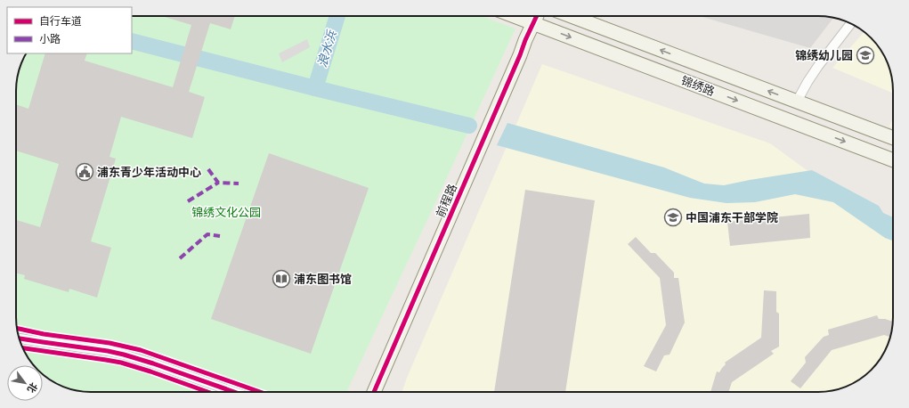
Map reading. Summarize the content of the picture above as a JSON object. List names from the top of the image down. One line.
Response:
{"streets":{"main road":["锦绣路","前程路"]},"crossings":[["锦绣路","前程路"]],"water":["浪水浜"],"parks":["锦绣文化公园"],"places":{"school or university":["锦绣幼儿园","中国浦东干部学院"],"public building":["浦东青少年活动中心"],"library":["浦东图书馆"]},"legend":["自行车道","小路"],"north":"bottom right"}
